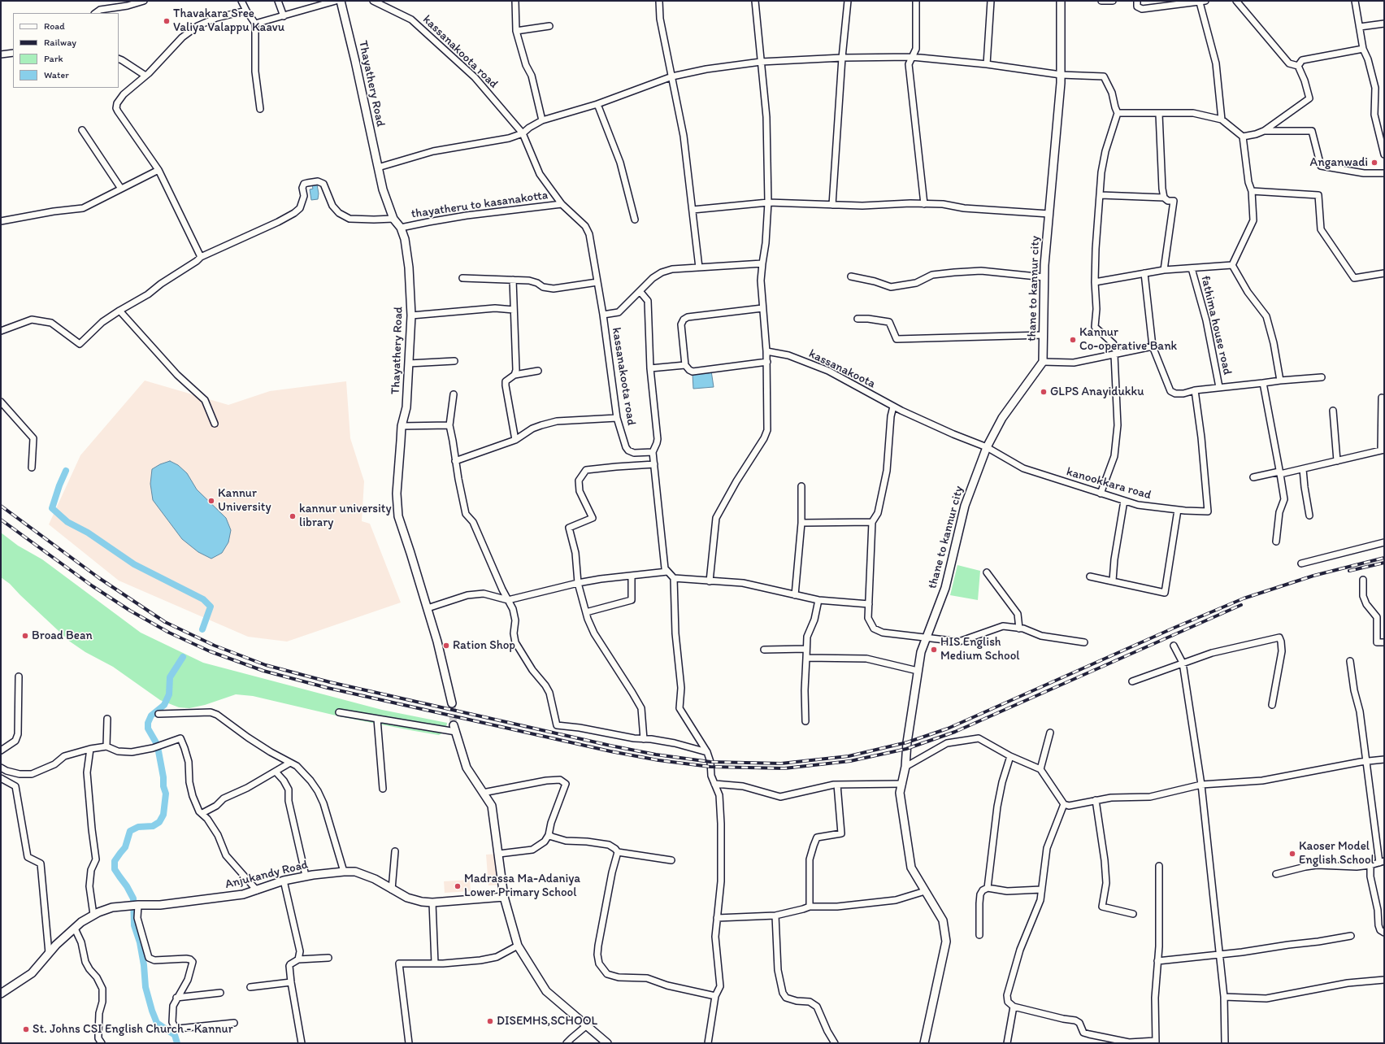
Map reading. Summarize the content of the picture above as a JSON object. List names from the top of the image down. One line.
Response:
{"streets":{"street":["kassanakoota road","Thayathery Road","thayatheru to kasanakotta","thane to kannur city","fathima house road","kassanakoota","kanookkara road","Anjukandy Road"]},"crossings":[["kassanakoota road","thayatheru to kasanakotta"],["Thayathery Road","thayatheru to kasanakotta"],["thane to kannur city","kassanakoota"],["thane to kannur city","kanookkara road"],["kassanakoota","kanookkara road"]],"places":["Thavakara Sree Valiya Valappu Kaavu","Anganwadi","Kannur Co-operative Bank","GLPS Anayidukku","Kannur University","kannur university library","Broad Bean","Ration Shop","HIS English Medium School","Kaoser Model English School","Madrassa Ma-Adaniya Lower Primary School","DISEMHS,SCHOOL","St. Johns CSI English Church - Kannur"],"legend":["Road","Railway","Park","Water"]}
